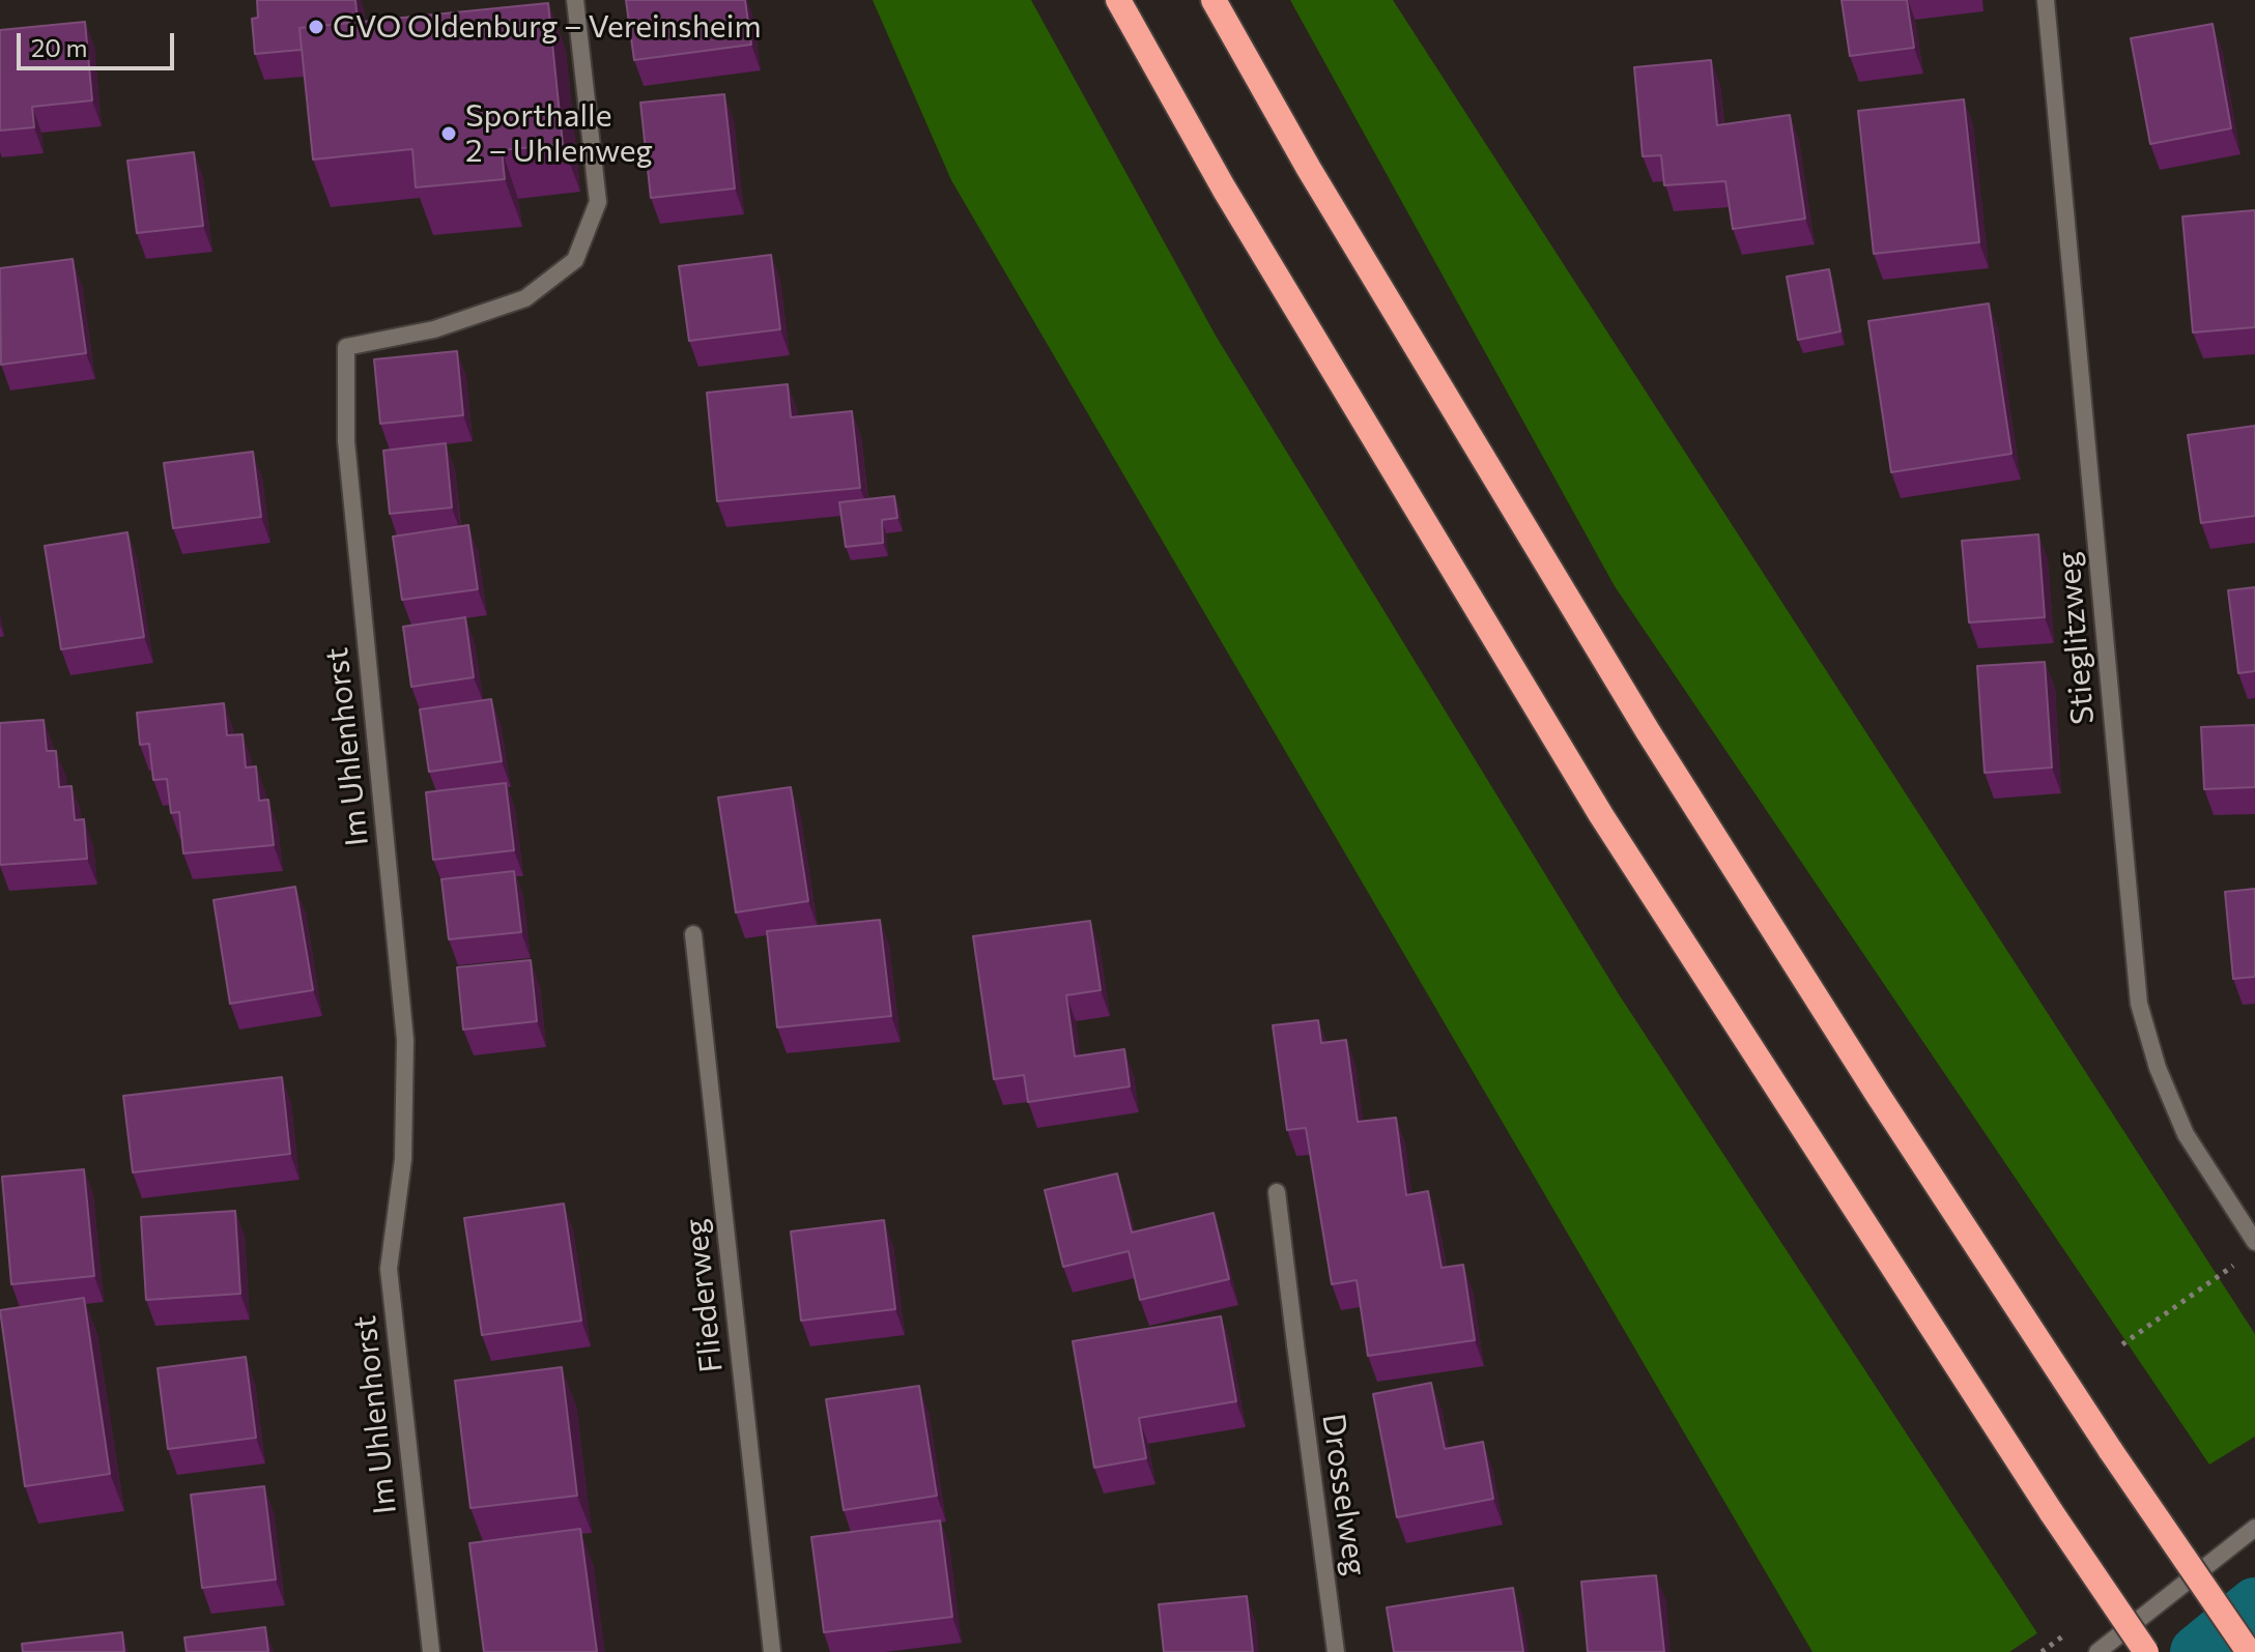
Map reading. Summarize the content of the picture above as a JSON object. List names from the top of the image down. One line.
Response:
{"streets":{"street":["Stieglitzweg","Im Uhlenhorst","Fliederweg","Drosselweg"]},"places":["GVO Oldenburg – Vereinsheim","Sporthalle 2 – Uhlenweg"],"scale_bar":"20 m"}
